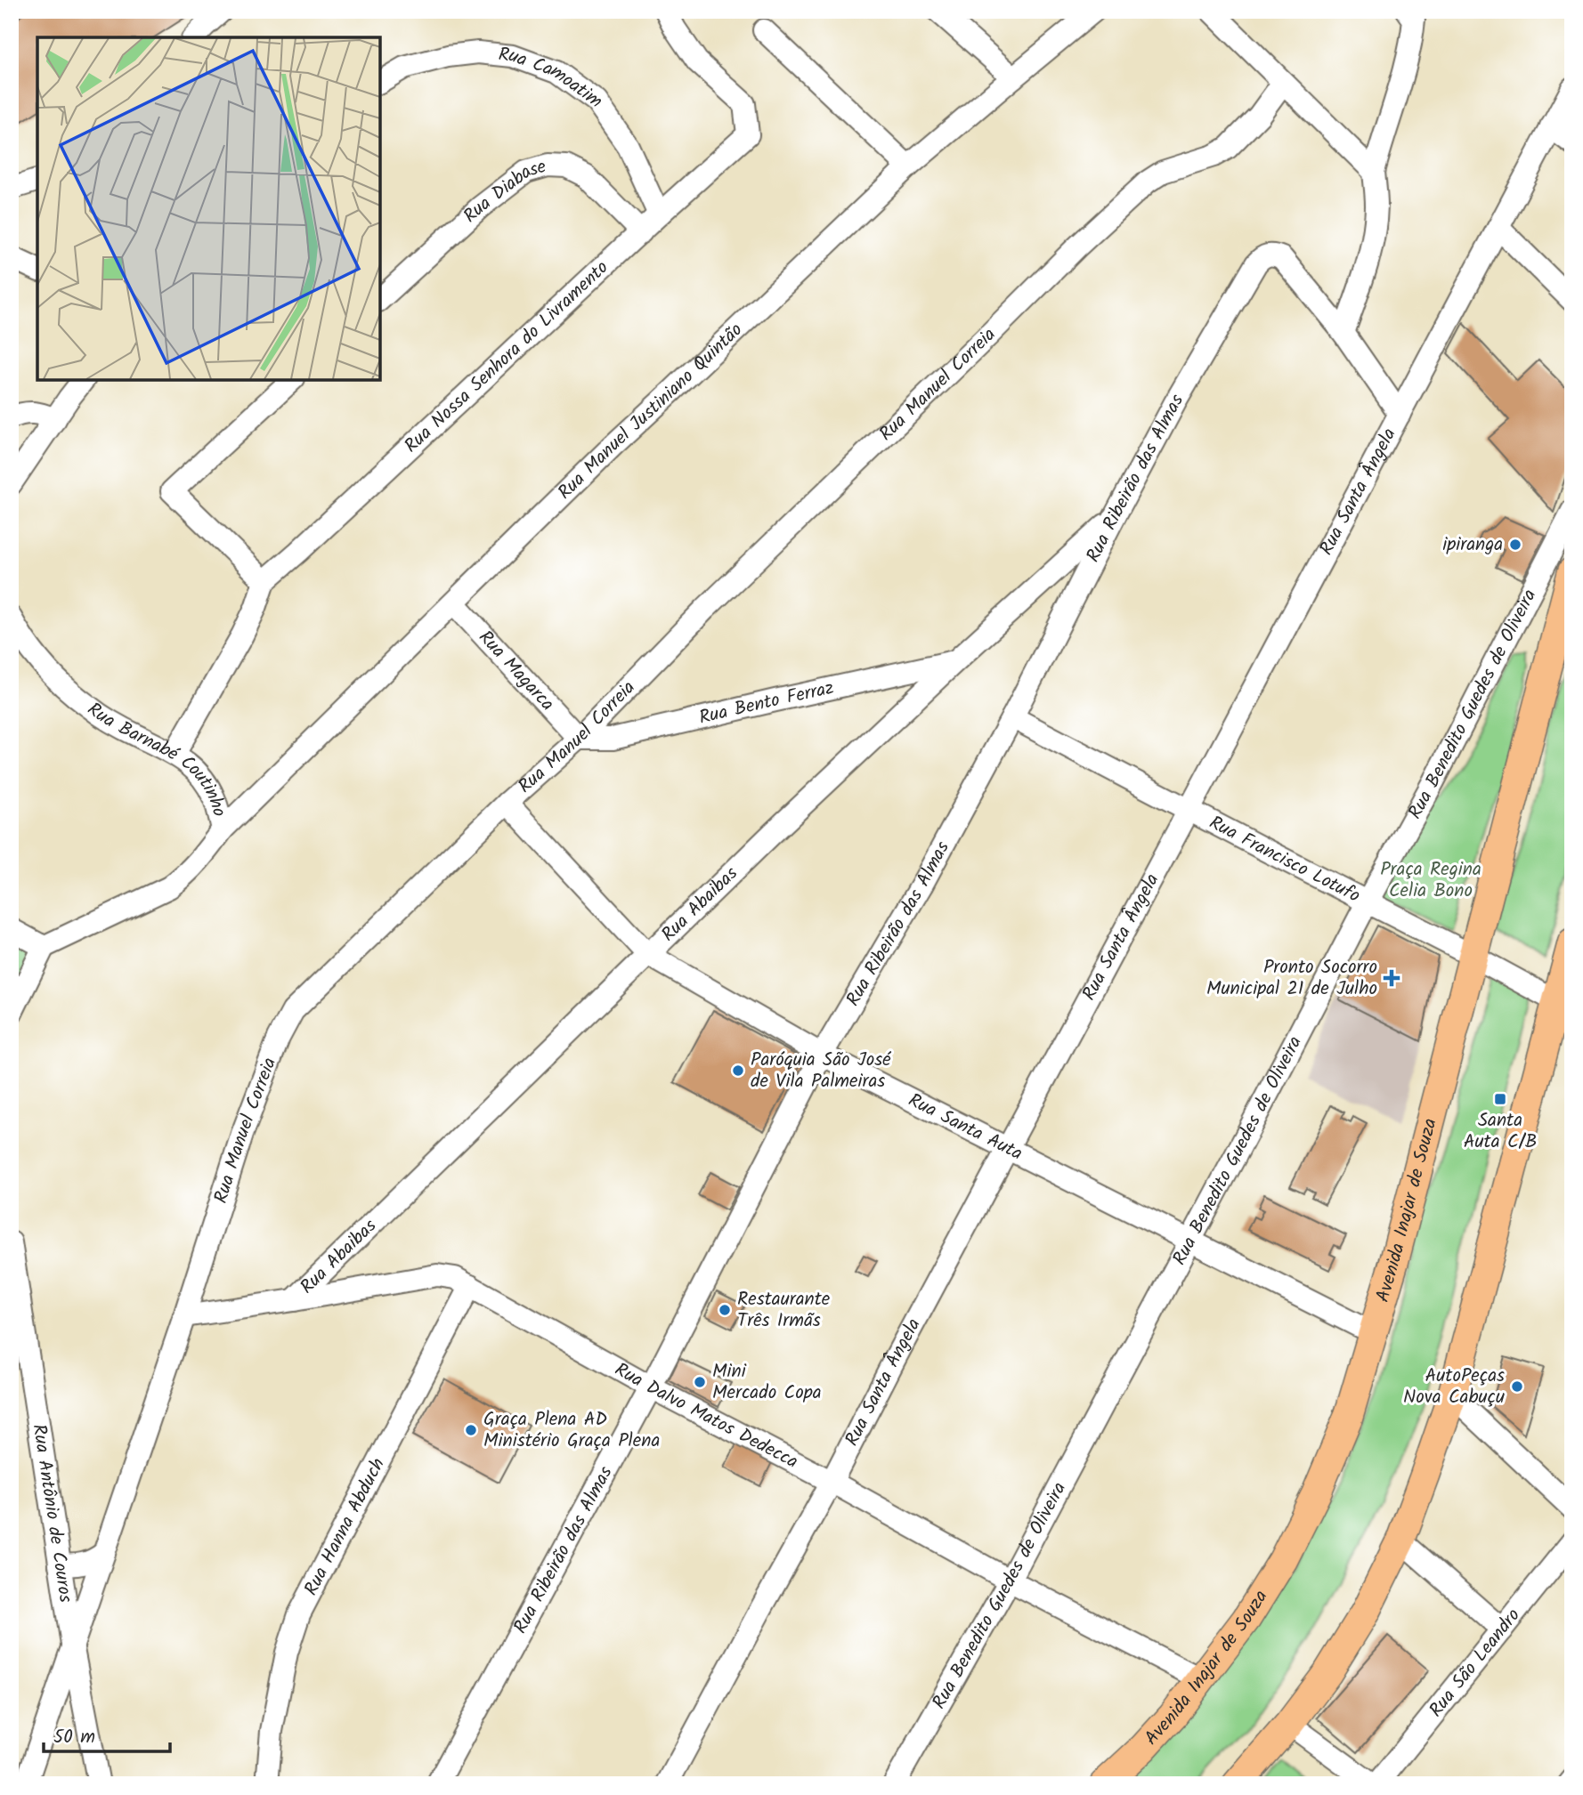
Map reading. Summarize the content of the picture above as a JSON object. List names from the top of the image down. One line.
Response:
{"streets":{"main road":["Avenida Inajar de Souza"],"street":["Rua Camoatim","Rua Diabase","Rua Nossa Senhora do Livramento","Rua Manuel Correia","Rua Manuel Justiniano Quintão","Rua Ribeirão das Almas","Rua Santa Ângela","Rua Magarca","Rua Bento Ferraz","Rua Benedito Guedes de Oliveira","Rua Barnabé Coutinho","Rua Francisco Lotufo","Rua Abaibas","Rua Santa Auta","Rua Dalvo Matos Dedecca","Rua Antônio de Couros","Rua Hanna Abduch","Rua São Leandro"]},"crossings":[["Rua Camoatim","Rua Nossa Senhora do Livramento"],["Rua Diabase","Rua Nossa Senhora do Livramento"],["Rua Manuel Correia","Rua Magarca"],["Rua Manuel Correia","Rua Bento Ferraz"],["Rua Manuel Correia","Rua Santa Auta"],["Rua Manuel Correia","Rua Dalvo Matos Dedecca"],["Rua Manuel Correia","Rua Antônio de Couros"],["Rua Manuel Justiniano Quintão","Rua Magarca"],["Rua Manuel Justiniano Quintão","Rua Barnabé Coutinho"],["Rua Ribeirão das Almas","Rua Santa Ângela"],["Rua Ribeirão das Almas","Rua Francisco Lotufo"],["Rua Ribeirão das Almas","Rua Abaibas"],["Rua Ribeirão das Almas","Rua Santa Auta"],["Rua Ribeirão das Almas","Rua Dalvo Matos Dedecca"],["Rua Santa Ângela","Rua Francisco Lotufo"],["Rua Santa Ângela","Rua Santa Auta"],["Rua Santa Ângela","Rua Dalvo Matos Dedecca"],["Rua Magarca","Rua Bento Ferraz"],["Rua Bento Ferraz","Rua Abaibas"],["Rua Benedito Guedes de Oliveira","Rua Francisco Lotufo"],["Rua Benedito Guedes de Oliveira","Rua Santa Auta"],["Rua Benedito Guedes de Oliveira","Rua Dalvo Matos Dedecca"],["Rua Francisco Lotufo","Avenida Inajar de Souza"],["Rua Abaibas","Rua Santa Auta"],["Rua Abaibas","Rua Dalvo Matos Dedecca"],["Rua Santa Auta","Avenida Inajar de Souza"],["Avenida Inajar de Souza","Rua Dalvo Matos Dedecca"],["Rua Dalvo Matos Dedecca","Rua Hanna Abduch"]],"parks":["Praça Regina Celia Bono"],"places":{"other":["ipiranga","Paróquia São José de Vila Palmeiras","Restaurante Três Irmãs","Mini Mercado Copa","AutoPeças Nova Cabuçu","Graça Plena AD Ministério Graça Plena"],"health":["Pronto Socorro Municipal 21 de Julho"],"transit":["Santa Auta C/B"]},"scale_bar":"50 m"}
